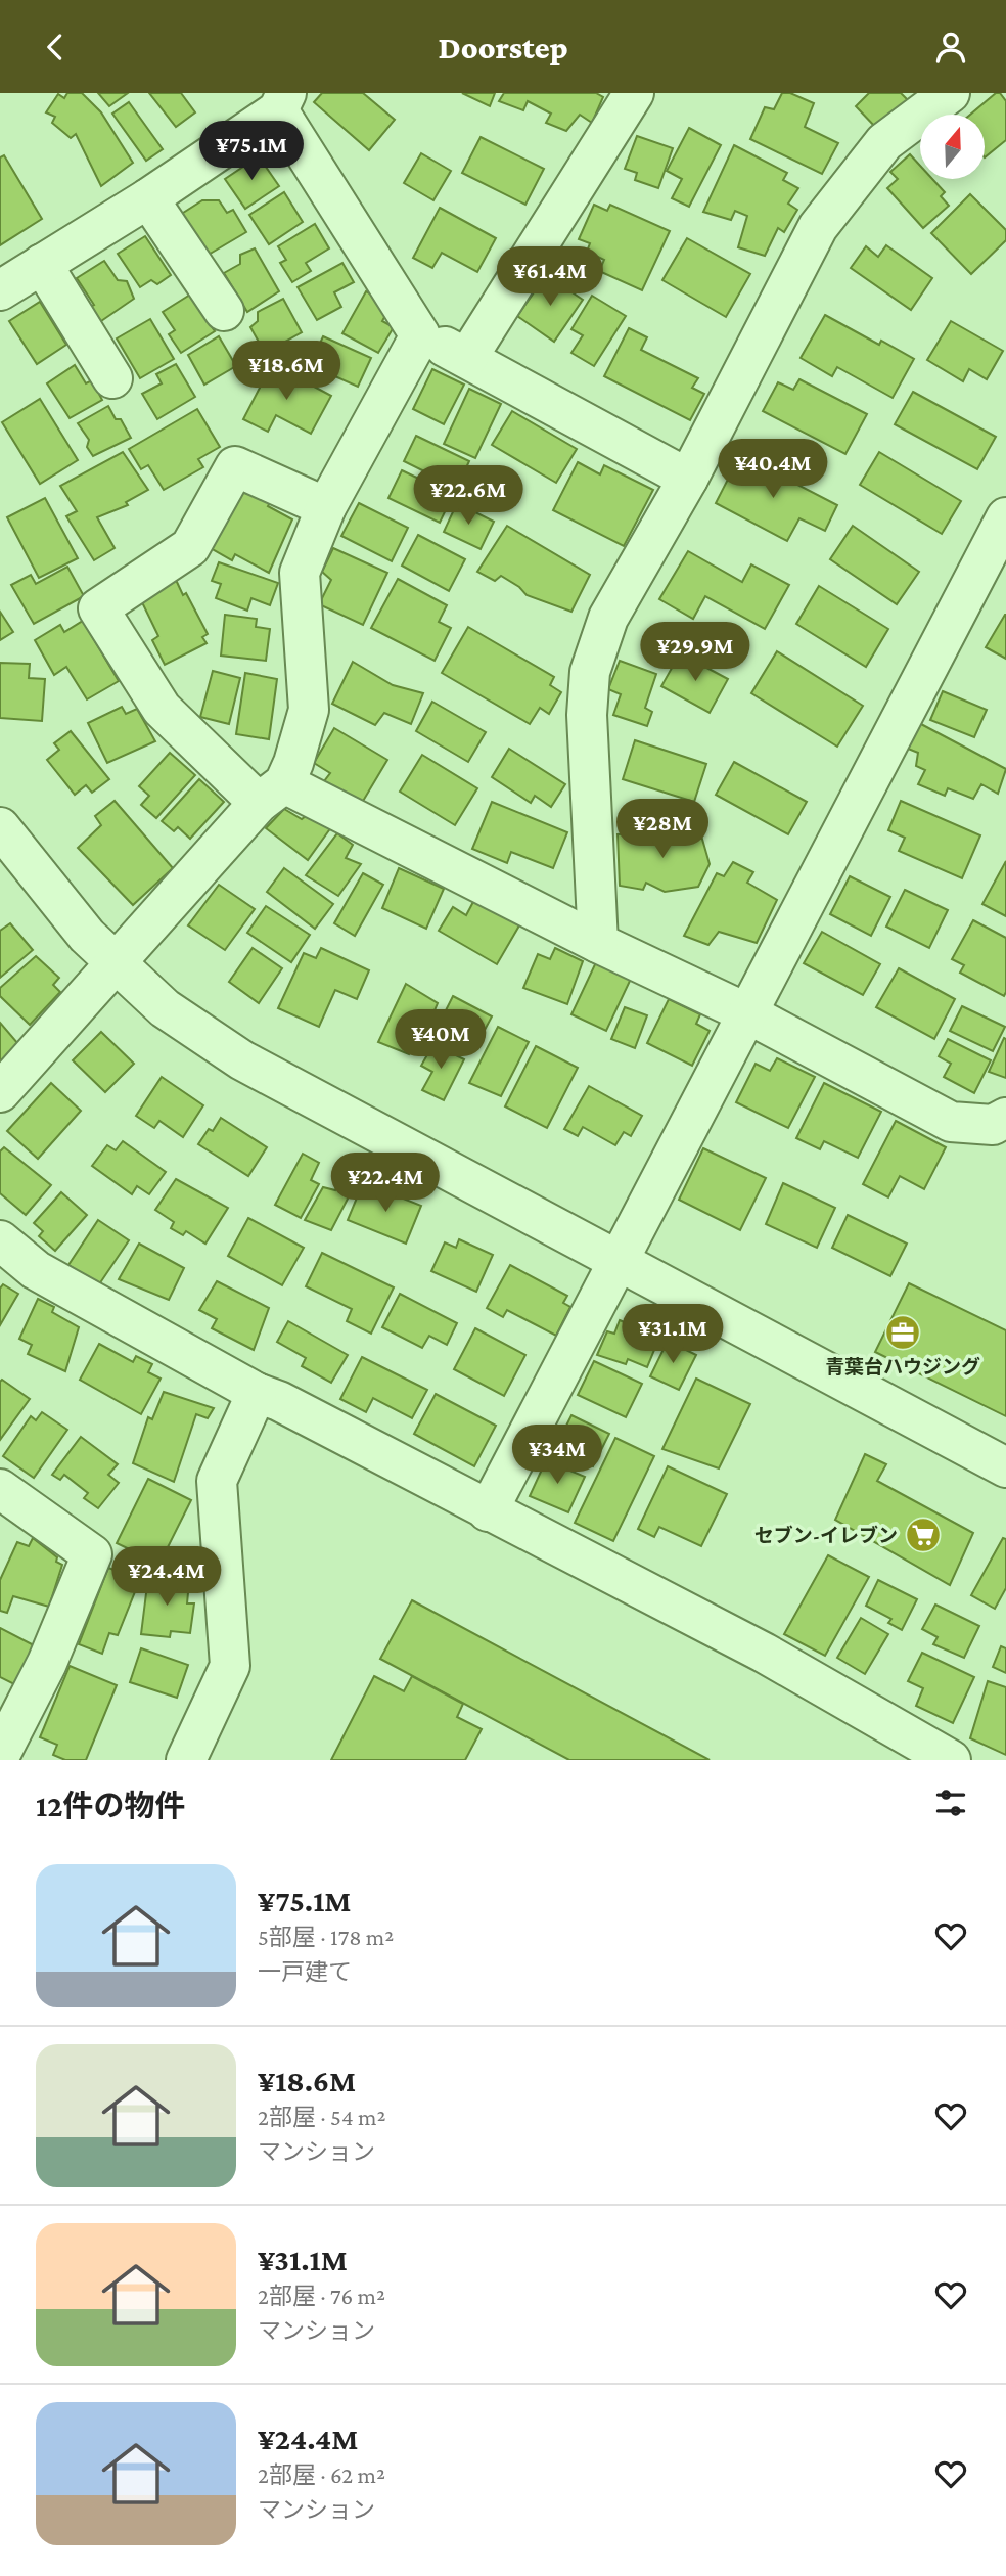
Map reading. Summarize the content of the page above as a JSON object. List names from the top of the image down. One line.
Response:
{"places":{"office":["青葉台ハウジング"],"supermarket":["セブン-イレブン"]},"north":"top","page":{"header":"Doorstep","price":["¥75.1M","¥61.4M","¥18.6M","¥40.4M","¥22.6M","¥29.9M","¥28M","¥40M","¥22.4M","¥31.1M","¥34M","¥24.4M"],"heading":"12件の物件","list":[{"name":"¥75.1M","note":"5部屋 · 178 m² · 一戸建て"},{"name":"¥18.6M","note":"2部屋 · 54 m² · マンション"},{"name":"¥31.1M","note":"2部屋 · 76 m² · マンション"},{"name":"¥24.4M","note":"2部屋 · 62 m² · マンション"}]}}
